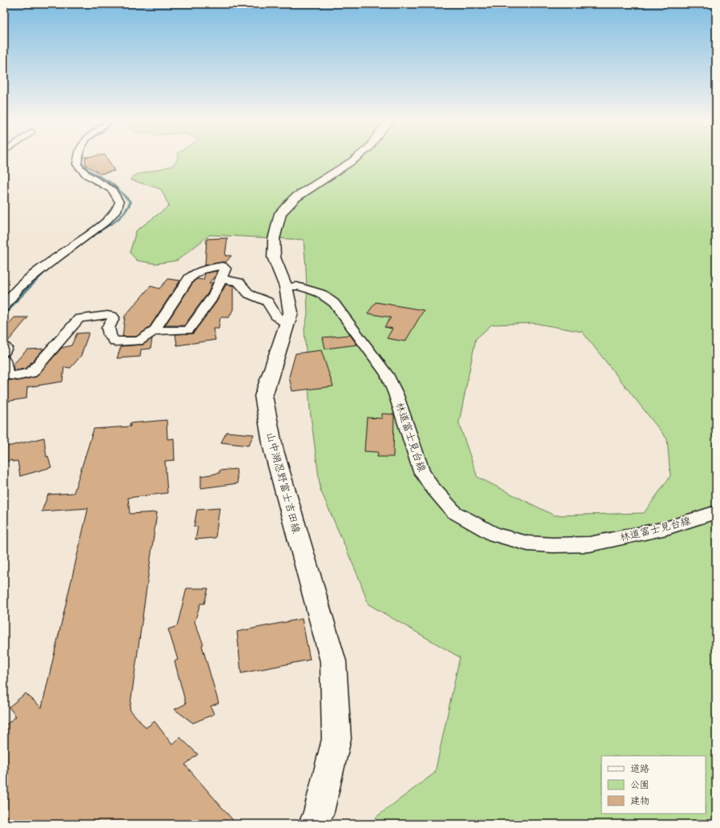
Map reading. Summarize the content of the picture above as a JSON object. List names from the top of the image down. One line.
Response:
{"streets":{"main road":["山中湖忍野富士吉田線"],"street":["林道富士見台線"]},"crossings":[["林道富士見台線","山中湖忍野富士吉田線"]],"legend":["道路","公園","建物"]}
